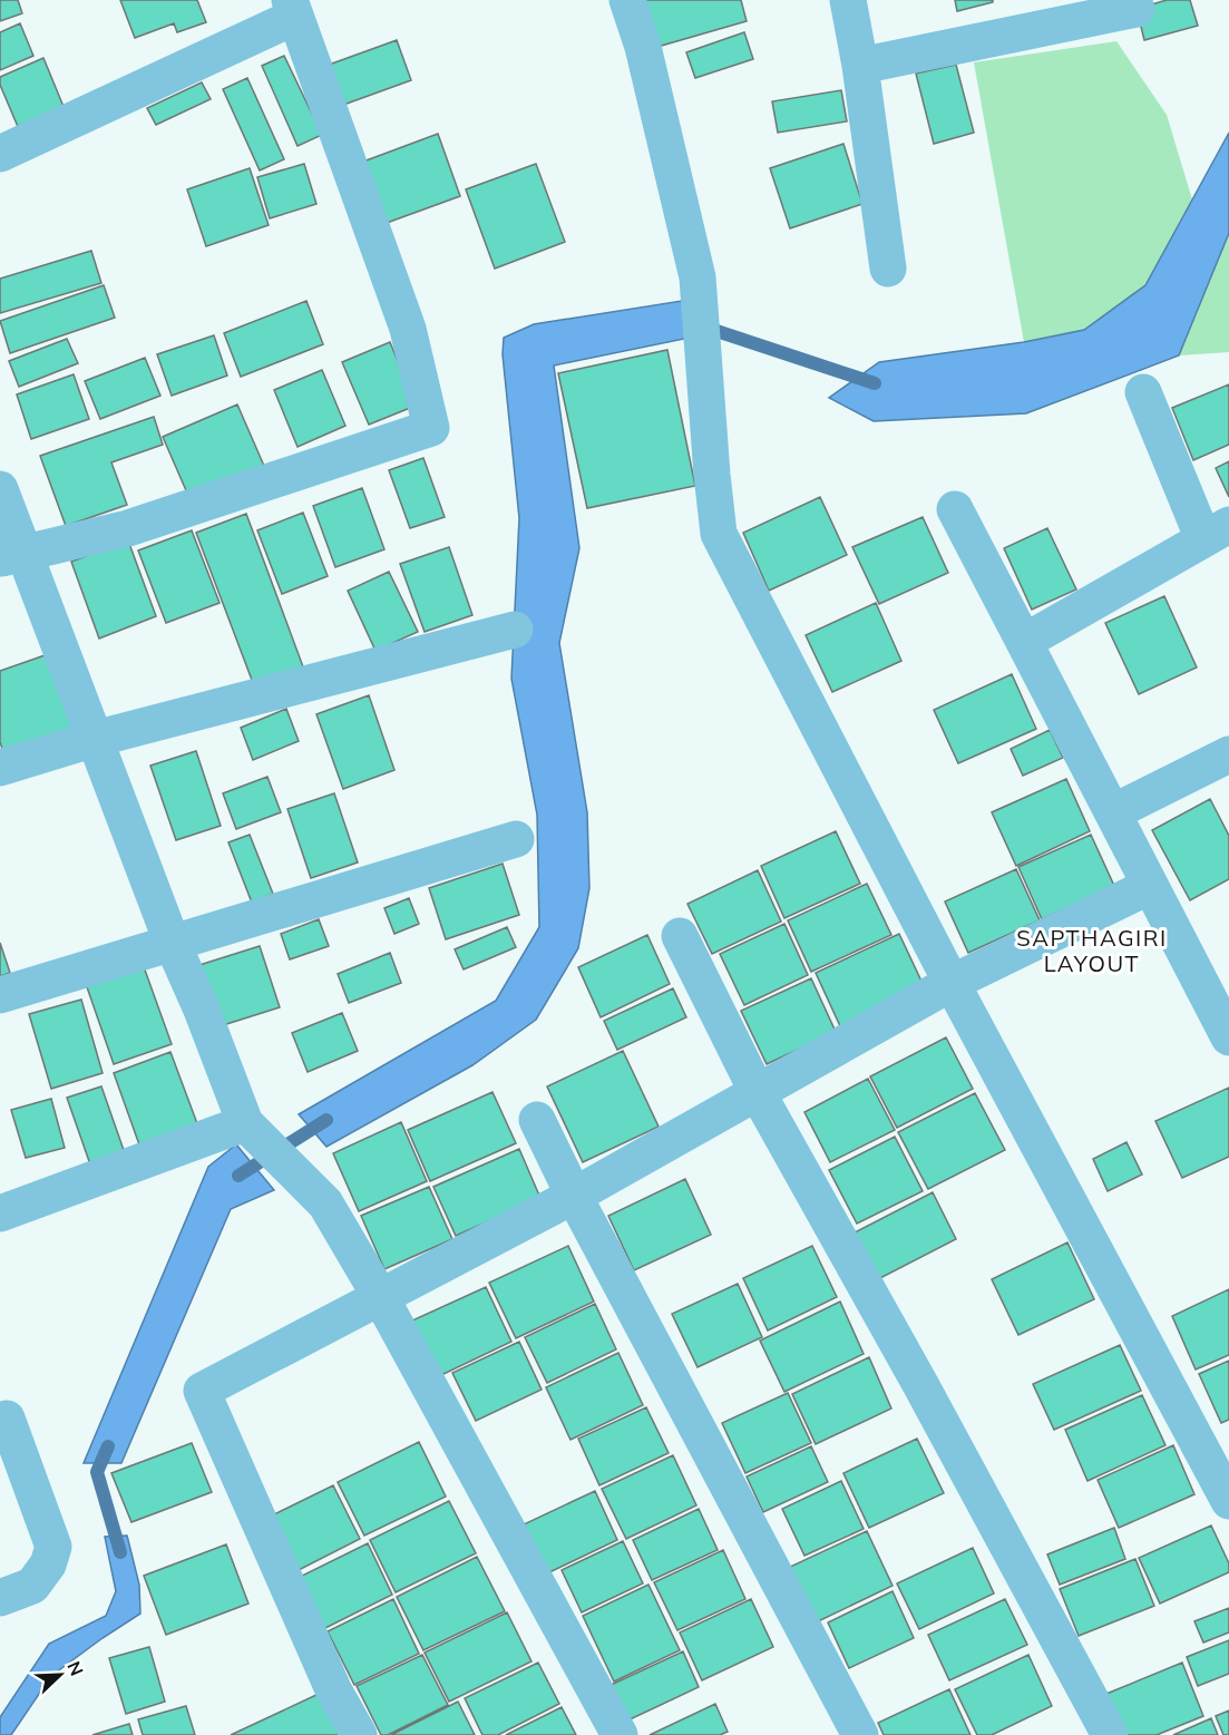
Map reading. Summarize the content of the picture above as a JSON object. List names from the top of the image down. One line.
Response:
{"districts":["SAPTHAGIRI LAYOUT"],"north":"top right"}
